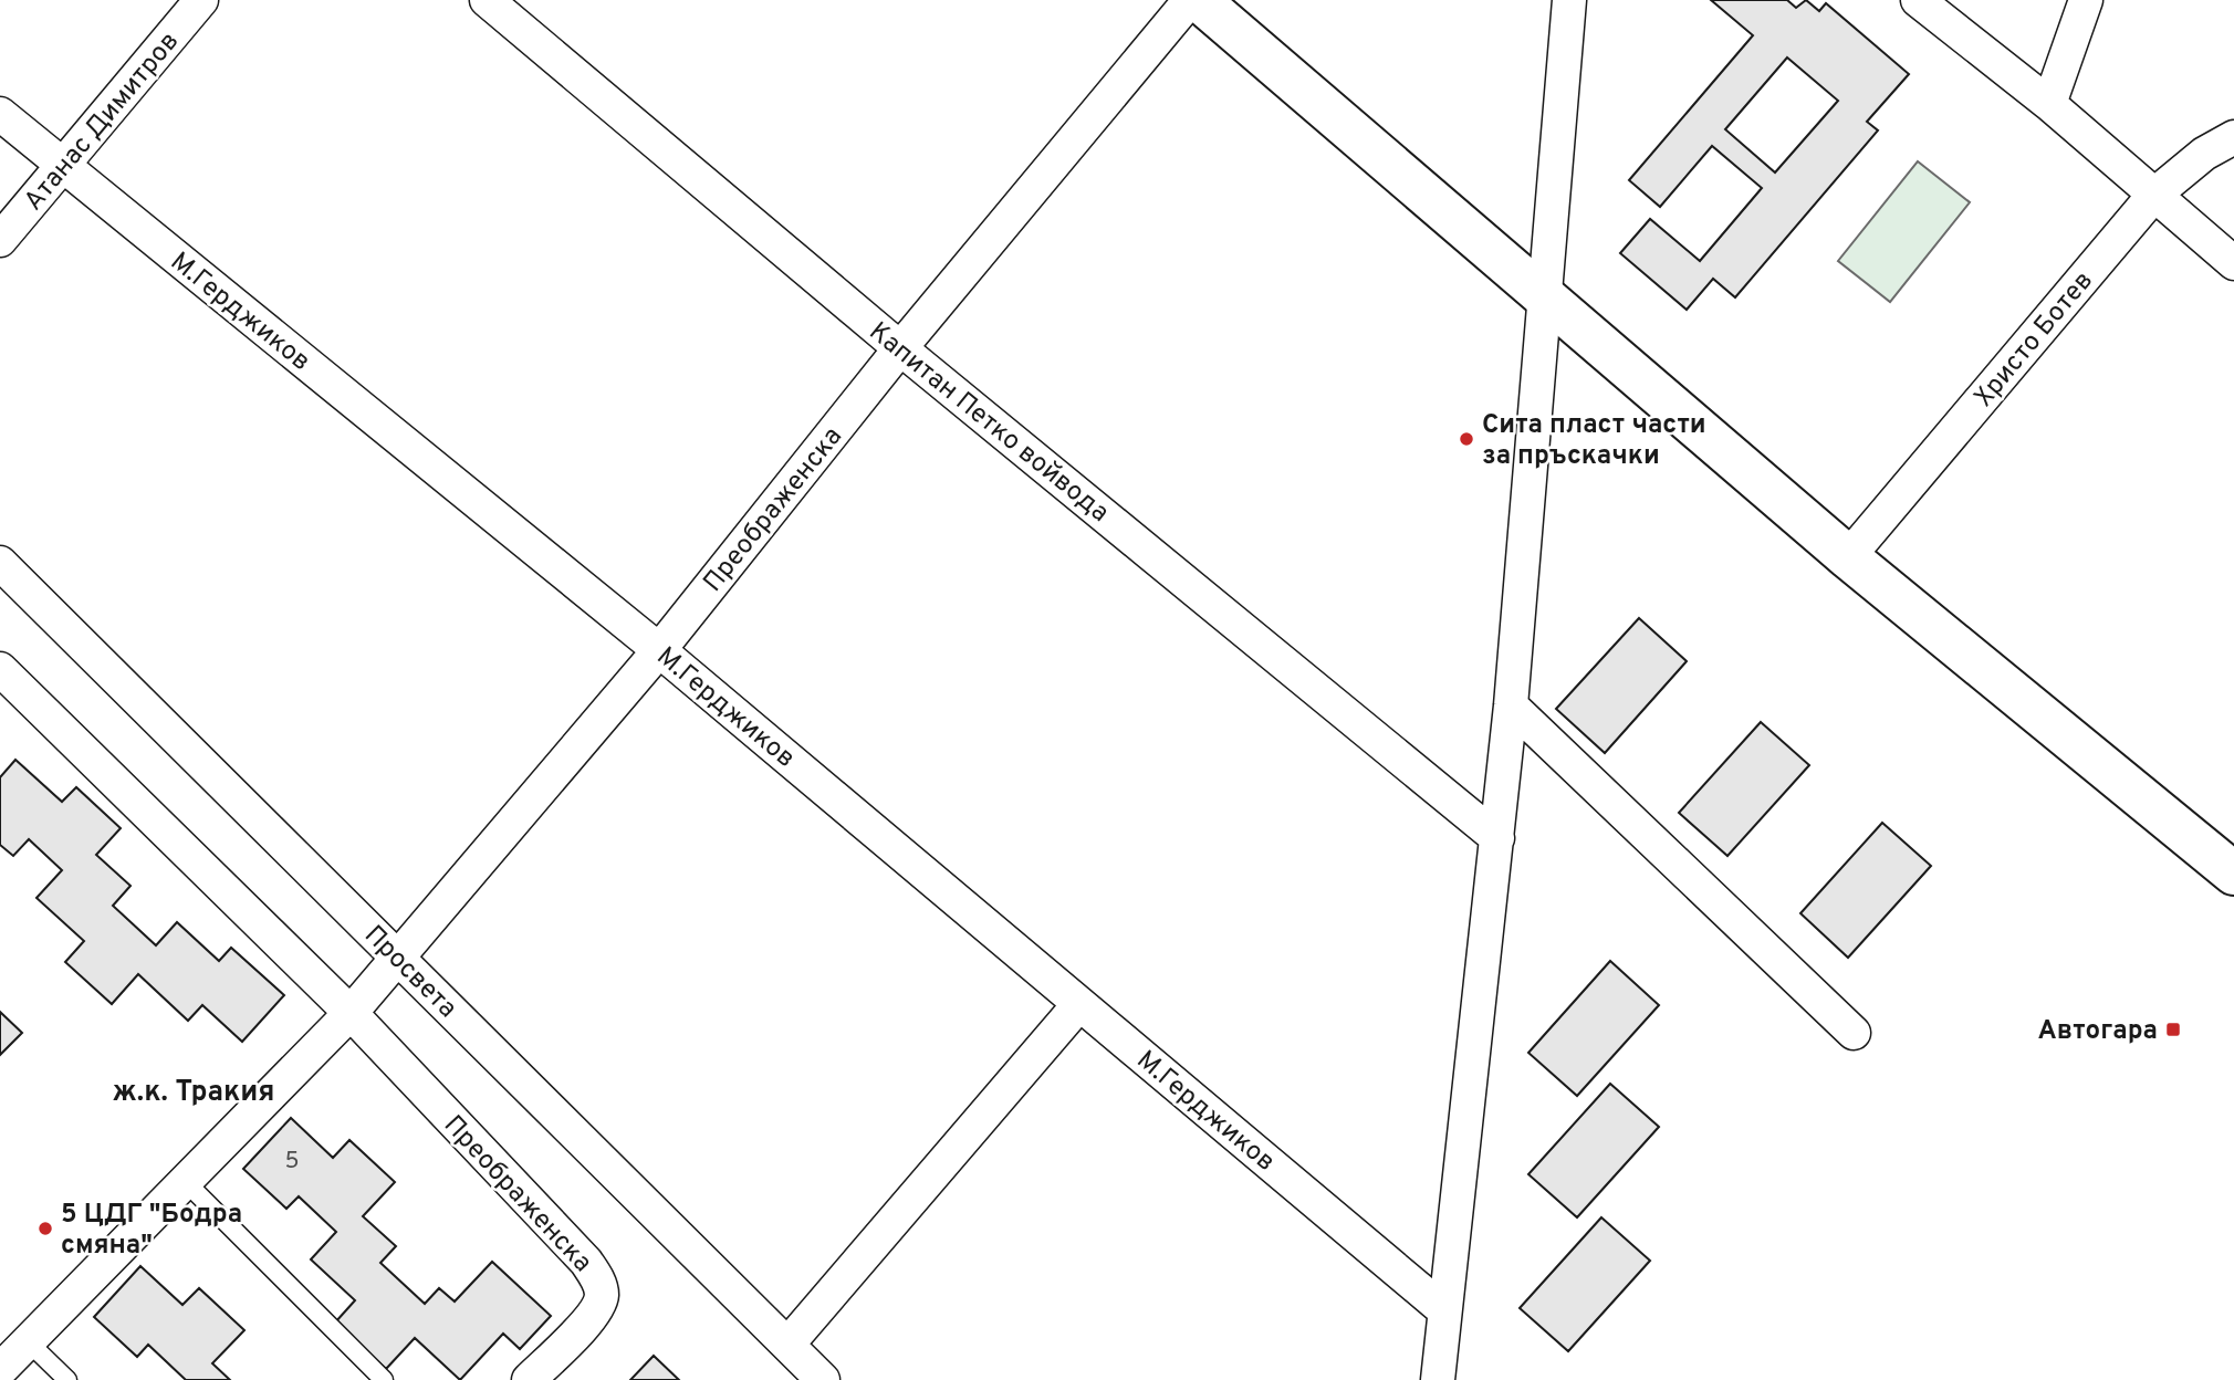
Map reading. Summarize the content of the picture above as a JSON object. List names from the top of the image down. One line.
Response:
{"streets":{"street":["Атанас Димитров","М.Герджиков","Христо Ботев","Капитан Петко войвода","Преображенска","Просвета"]},"crossings":[["Атанас Димитров","М.Герджиков"],["М.Герджиков","Преображенска"],["Капитан Петко войвода","Преображенска"],["Преображенска","Просвета"]],"districts":["ж.к. Тракия"],"places":{"other":["Сита пласт части за пръскачки","5 ЦДГ \"Бодра смяна\""],"transit":["Автогара"]},"house_numbers":["5"]}
